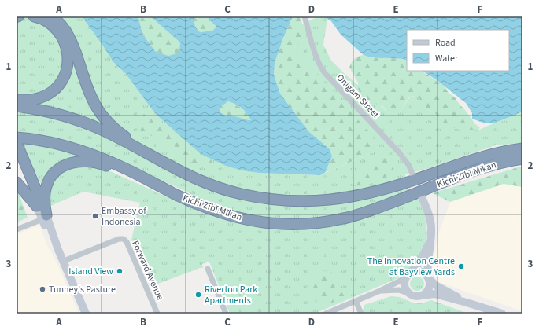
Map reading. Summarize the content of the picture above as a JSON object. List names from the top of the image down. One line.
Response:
{"streets":{"highway":["Kichi Zībī Mīkan"],"street":["Onigam Street","Forward Avenue"]},"crossings":[["Onigam Street","Kichi Zībī Mīkan"]],"places":["Embassy of Indonesia","The Innovation Centre at Bayview Yards","Island View","Tunney's Pasture","Riverton Park Apartments"],"legend":["Road","Water"],"grid":{"columns":["A","B","C","D","E","F"],"rows":["1","2","3"]}}
